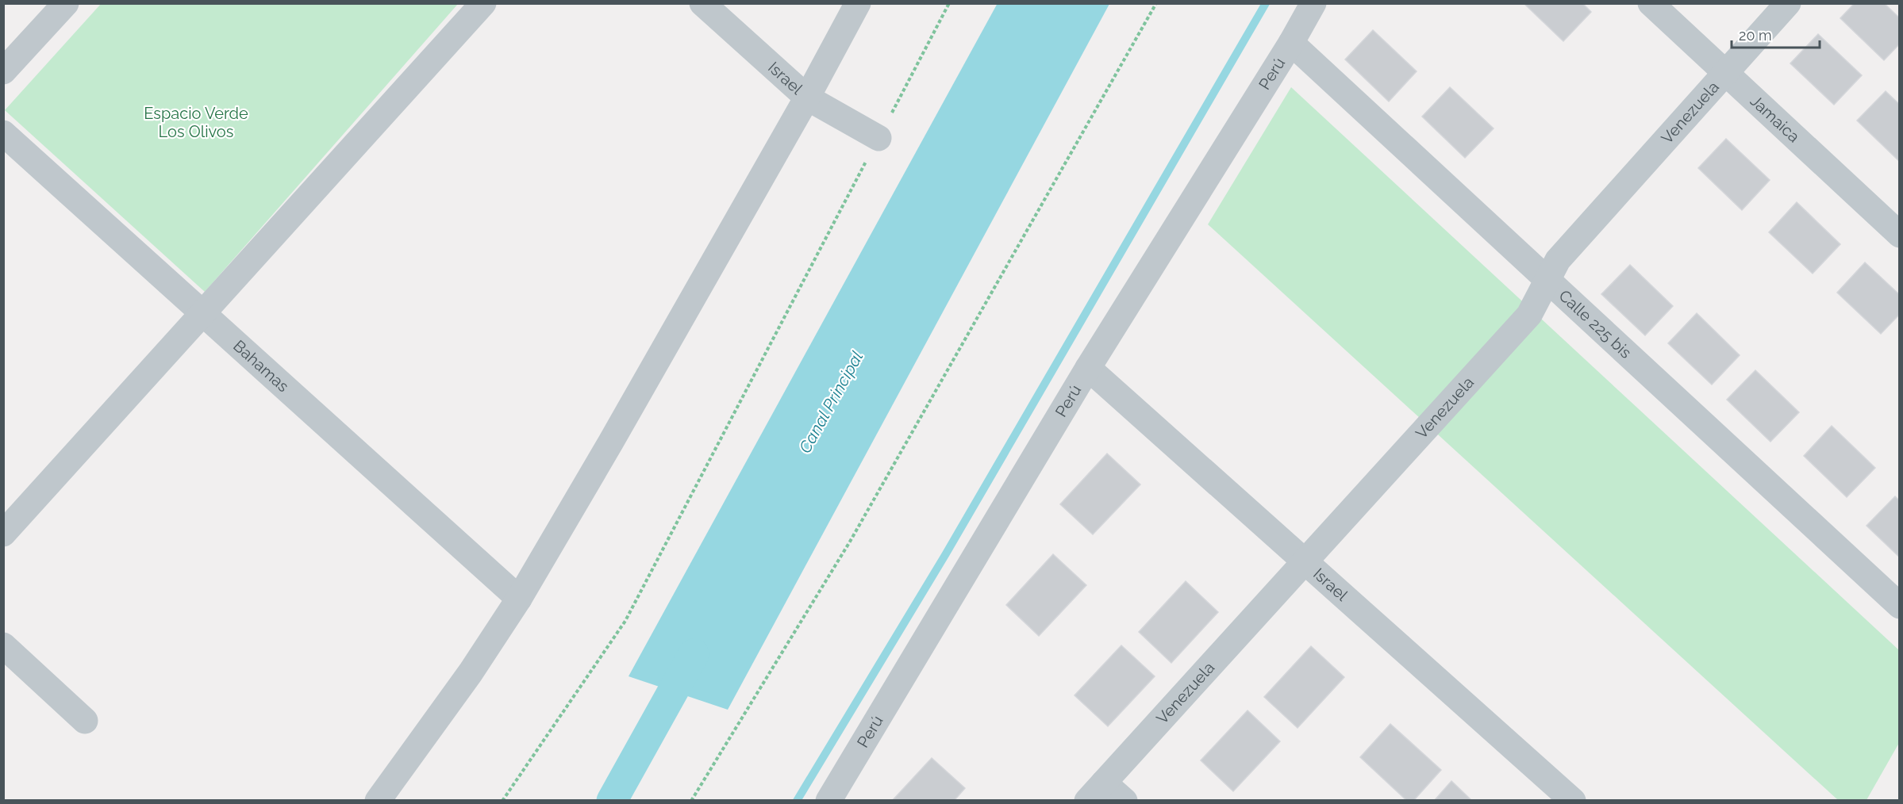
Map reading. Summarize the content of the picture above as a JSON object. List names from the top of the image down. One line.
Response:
{"streets":{"street":["Perú","Israel","Venezuela","Jamaica","Calle 225 bis","Bahamas"]},"crossings":[["Perú","Israel"],["Perú","Calle 225 bis"],["Israel","Venezuela"],["Venezuela","Jamaica"],["Venezuela","Calle 225 bis"]],"water":["Canal Principal"],"parks":["Espacio Verde Los Olivos"],"scale_bar":"20 m"}
